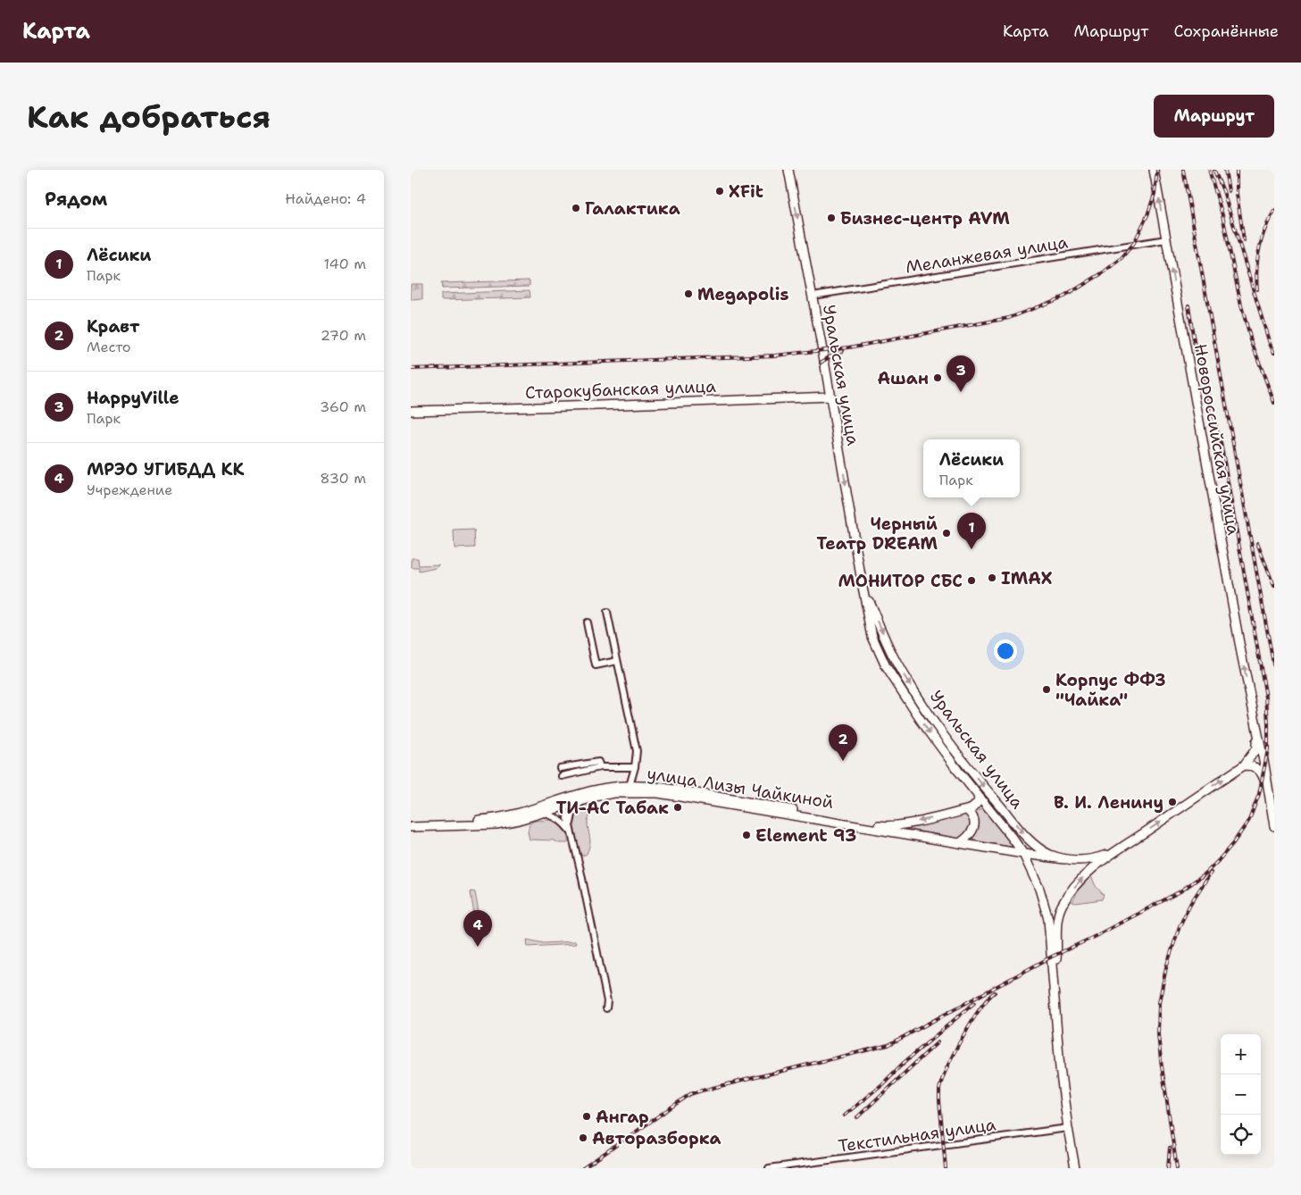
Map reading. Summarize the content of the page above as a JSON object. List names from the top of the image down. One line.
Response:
{"streets":{"main road":["Уральская улица","Старокубанская улица","Новороссийская улица","улица Лизы Чайкиной"],"street":["Меланжевая улица","Текстильная улица"]},"crossings":[["Меланжевая улица","Уральская улица"],["Меланжевая улица","Новороссийская улица"],["Уральская улица","Старокубанская улица"],["Уральская улица","Новороссийская улица"]],"one_way":["Новороссийская улица"],"places":["XFit","Галактика","Бизнес-центр AVM","Megapolis","Ашан","Черный Театр DREAM","IMAX","МОНИТОР СБС","Корпус ФФЗ \"Чайка\"","В. И. Ленину","ТИ-АС Табак","Element 93","Ангар","Авторазборка"],"page":{"header":"Карта","nav":["Карта","Маршрут","Сохранённые"],"buttons":"Маршрут","title":"Как добраться","heading":["Рядом","Найдено: 4"],"list":[{"mark":"1","name":"Лёсики","note":"Парк","value":"140 m"},{"mark":"2","name":"Кравт","note":"Место","value":"270 m"},{"mark":"3","name":"HappyVille","note":"Парк","value":"360 m"},{"mark":"4","name":"МРЭО УГИБДД КК","note":"Учреждение","value":"830 m"}],"pins":["3","1","2","4"],"popup":["Лёсики","Парк"],"map_buttons":["+","−"]}}
